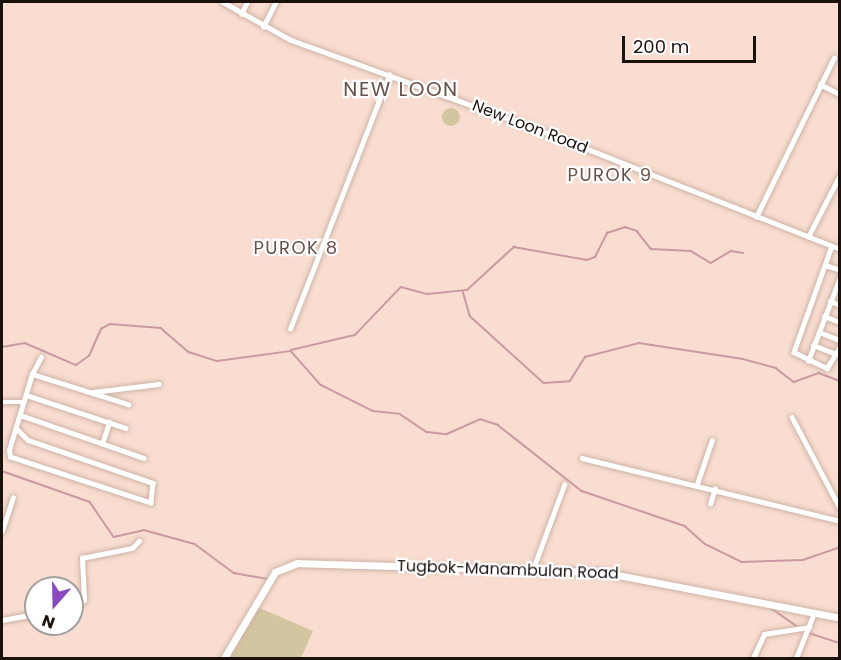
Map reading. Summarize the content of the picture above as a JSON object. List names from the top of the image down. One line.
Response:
{"streets":{"street":["New Loon Road","Tugbok-Manambulan Road"]},"districts":["NEW LOON","PUROK 9","PUROK 8"],"scale_bar":"200 m","north":"bottom"}
